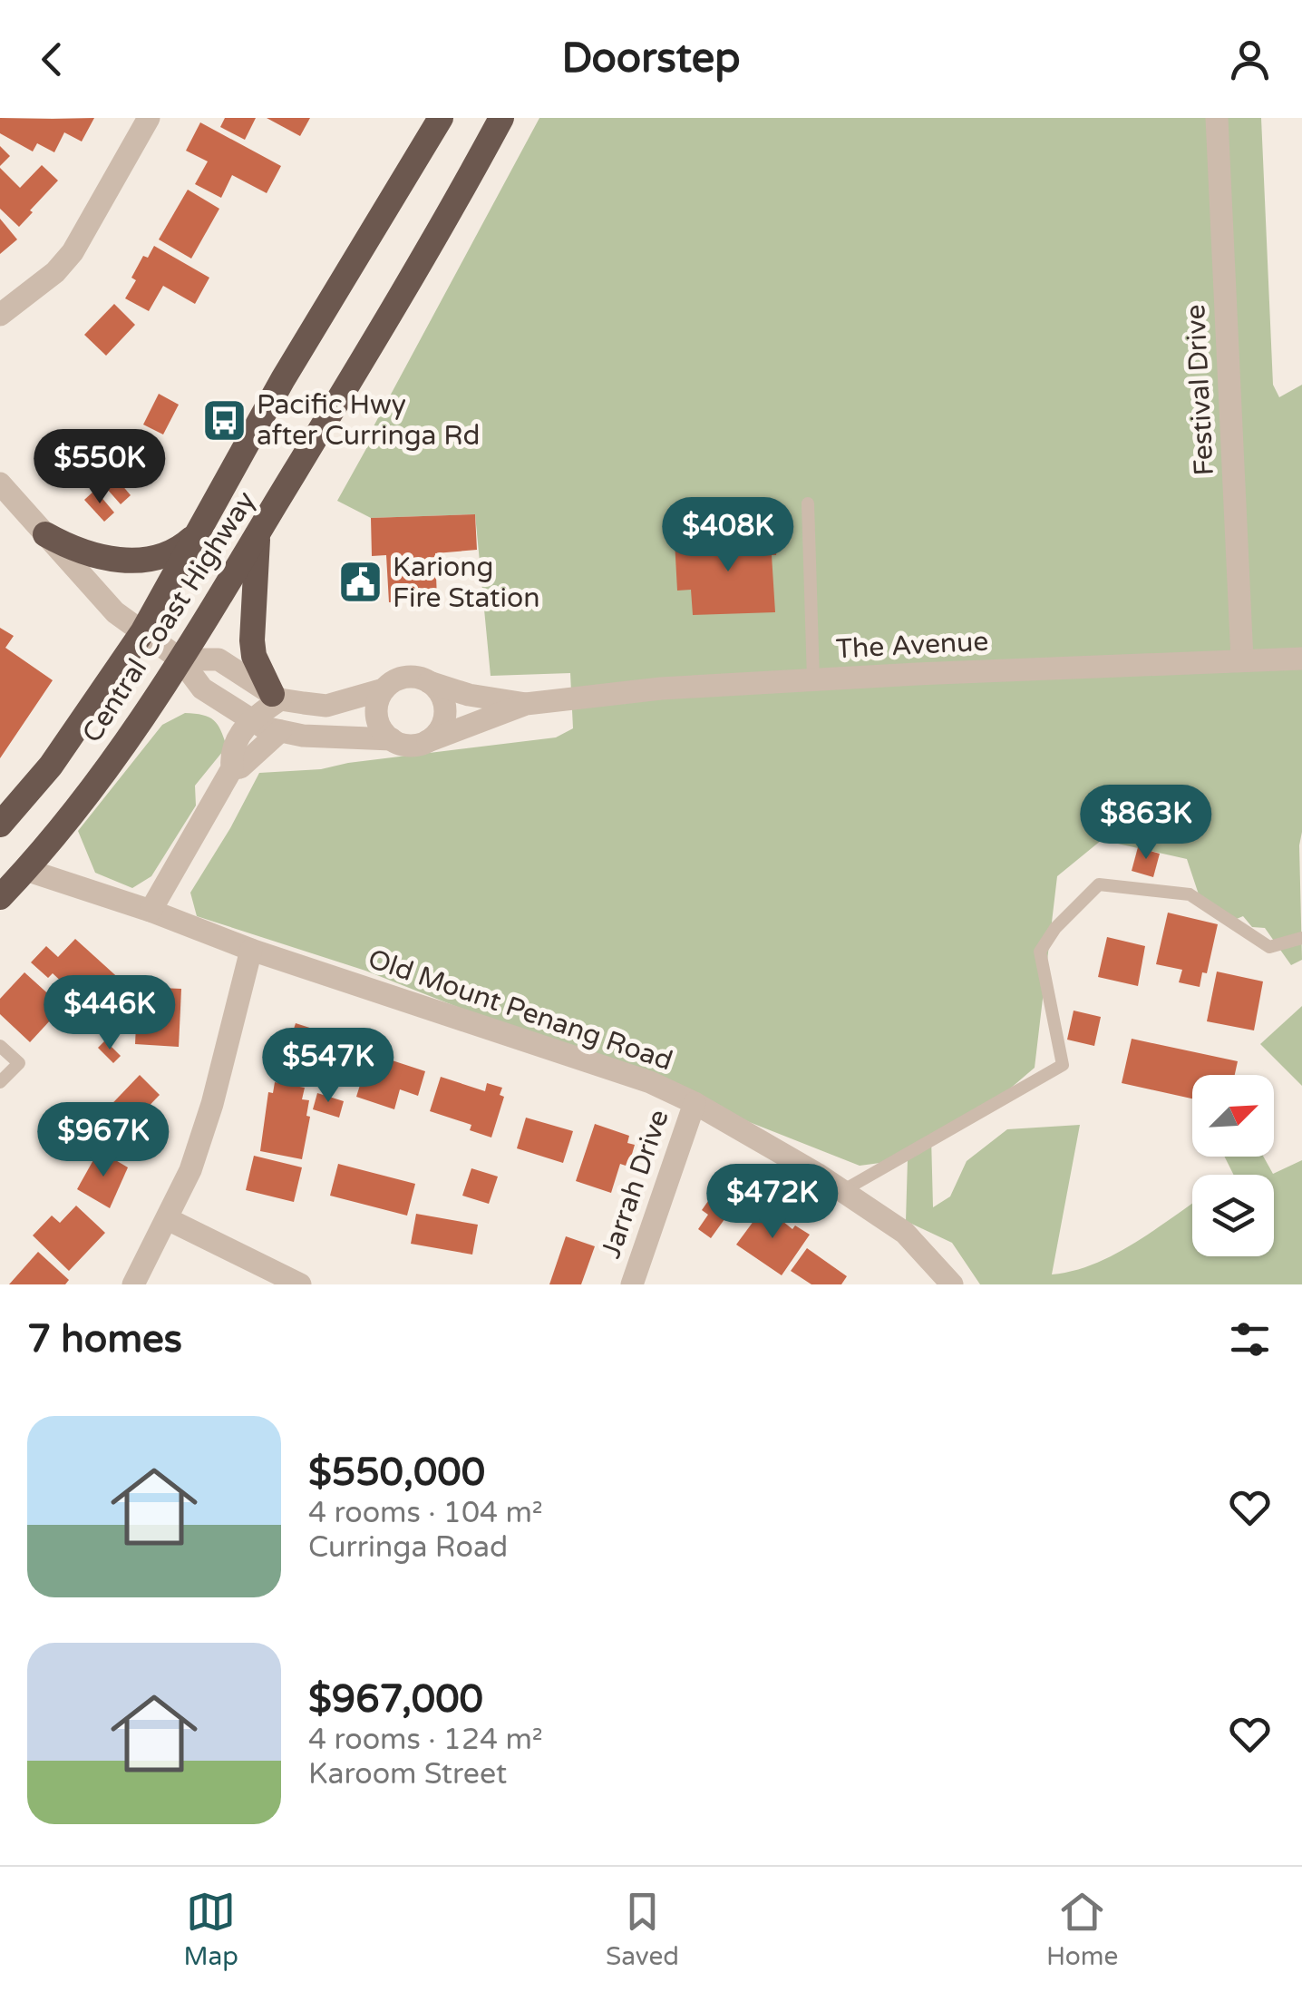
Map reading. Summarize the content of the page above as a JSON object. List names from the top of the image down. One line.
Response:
{"streets":{"highway":["Central Coast Highway"],"street":["Festival Drive","The Avenue","Old Mount Penang Road","Jarrah Drive"]},"crossings":[["Festival Drive","The Avenue"],["Central Coast Highway","Old Mount Penang Road"],["Old Mount Penang Road","Jarrah Drive"]],"places":{"bus stop":["Pacific Hwy after Curringa Rd"],"public building":["Kariong Fire Station"]},"north":"top right","page":{"header":"Doorstep","price":["$550K","$408K","$863K","$446K","$547K","$967K","$472K"],"heading":"7 homes","list":[{"name":"$550,000","note":"4 rooms · 104 m² · Curringa Road"},{"name":"$967,000","note":"4 rooms · 124 m² · Karoom Street"}],"tabs":["Map","Saved","Home"]}}
